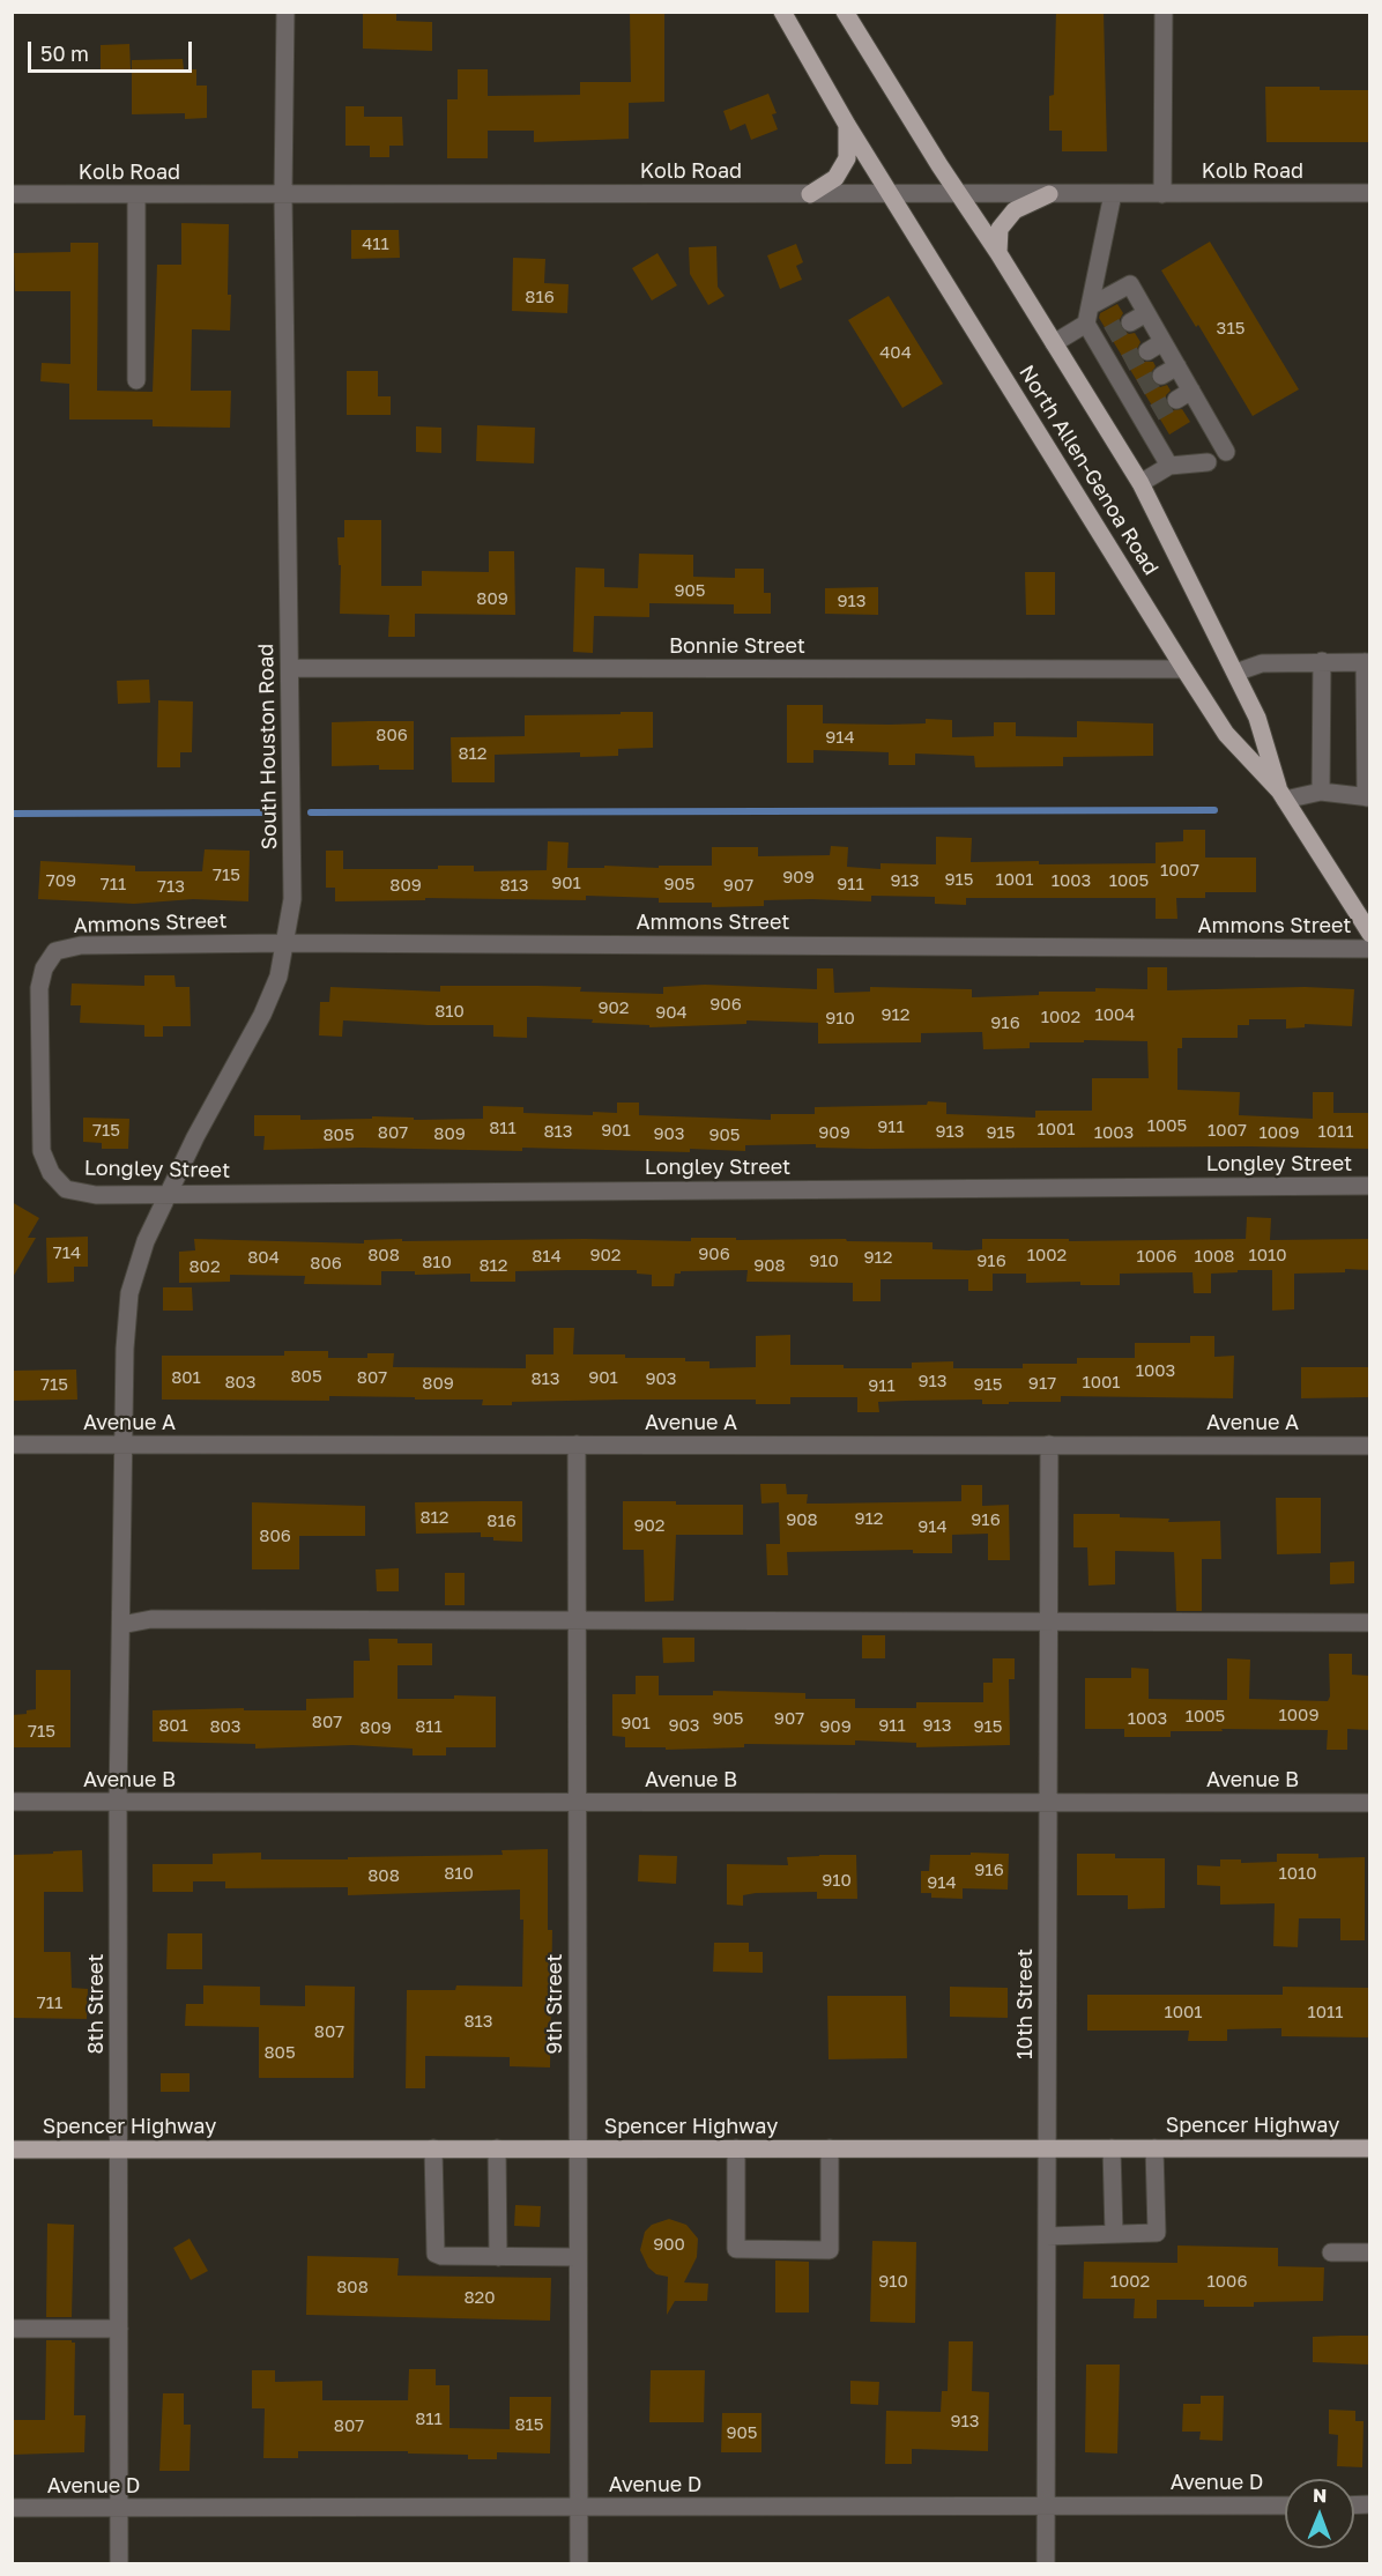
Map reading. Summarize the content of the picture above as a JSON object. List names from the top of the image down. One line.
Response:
{"streets":{"main road":["North Allen-Genoa Road","Spencer Highway"],"street":["Kolb Road","Bonnie Street","South Houston Road","Ammons Street","Longley Street","Avenue A","Avenue B","8th Street","9th Street","10th Street","Avenue D"]},"crossings":[["Kolb Road","North Allen-Genoa Road"],["Kolb Road","South Houston Road"],["North Allen-Genoa Road","Bonnie Street"],["Bonnie Street","South Houston Road"],["South Houston Road","Ammons Street"],["South Houston Road","Longley Street"],["South Houston Road","Avenue A"],["South Houston Road","8th Street"],["Ammons Street","Longley Street"],["Avenue A","8th Street"],["Avenue A","9th Street"],["Avenue A","10th Street"],["Avenue B","8th Street"],["Avenue B","9th Street"],["Avenue B","10th Street"],["8th Street","Spencer Highway"],["8th Street","Avenue D"],["9th Street","Spencer Highway"],["9th Street","Avenue D"],["10th Street","Spencer Highway"],["10th Street","Avenue D"]],"house_numbers":["411","816","315","404","905","809","913","806","914","812","1007","715","909","915","1001","709","913","1003","1005","901","711","905","911","809","813","907","713","906","902","810","904","912","1004","1002","910","916","1005","911","811","1001","715","901","1007","813","913","1011","807","909","915","1003","1009","809","903","805","905","714","906","808","902","1002","1010","814","1006","1008","804","912","910","916","810","806","812","908","802","1003","805","801","807","901","813","903","913","803","1001","809","917","715","915","911","812","912","908","916","816","902","914","806","1009","1005","905","907","1003","807","901","801","903","911","913","803","811","909","915","809","715","916","810","1010","808","910","914","711","1001","1011","813","807","805","900","910","1002","1006","808","820","811","913","815","807","905"],"scale_bar":"50 m","north":"top"}
